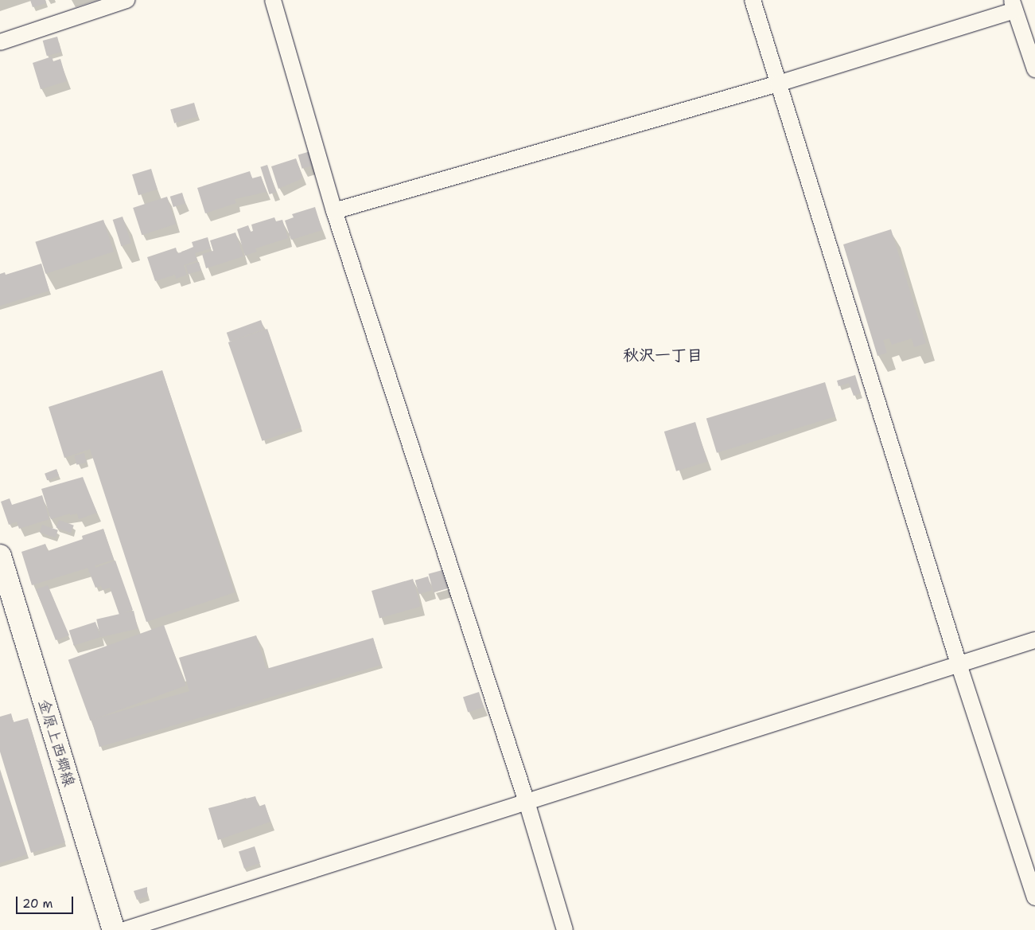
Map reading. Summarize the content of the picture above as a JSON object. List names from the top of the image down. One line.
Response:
{"streets":{"main road":["金原上西郷線"]},"districts":["秋沢一丁目"],"scale_bar":"20 m"}
